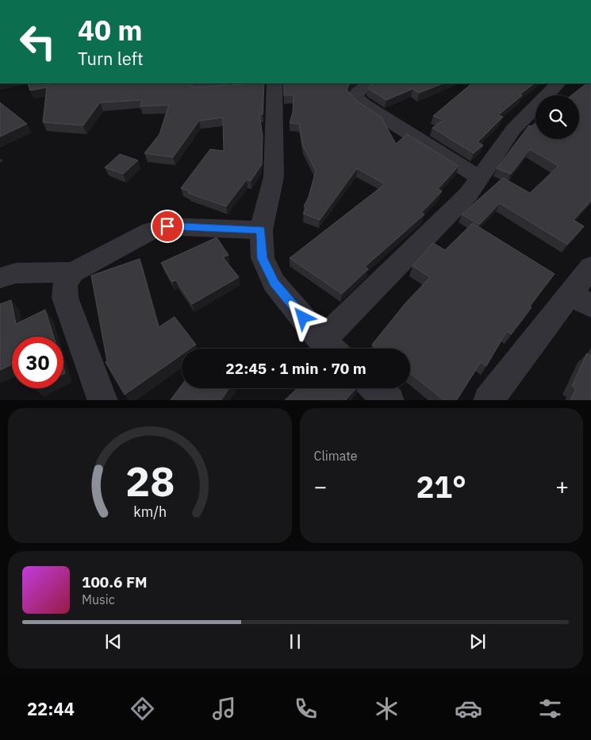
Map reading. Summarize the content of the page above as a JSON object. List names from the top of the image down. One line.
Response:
{"page":{"turn":["40 m","Turn left"],"limit":"30","trip":"22:45 · 1 min · 70 m","tile":"Climate","heat":["−","21°","+"],"song":["100.6 FM","Music"],"tabs":"22:44","gauge":["28","km/h"]}}
